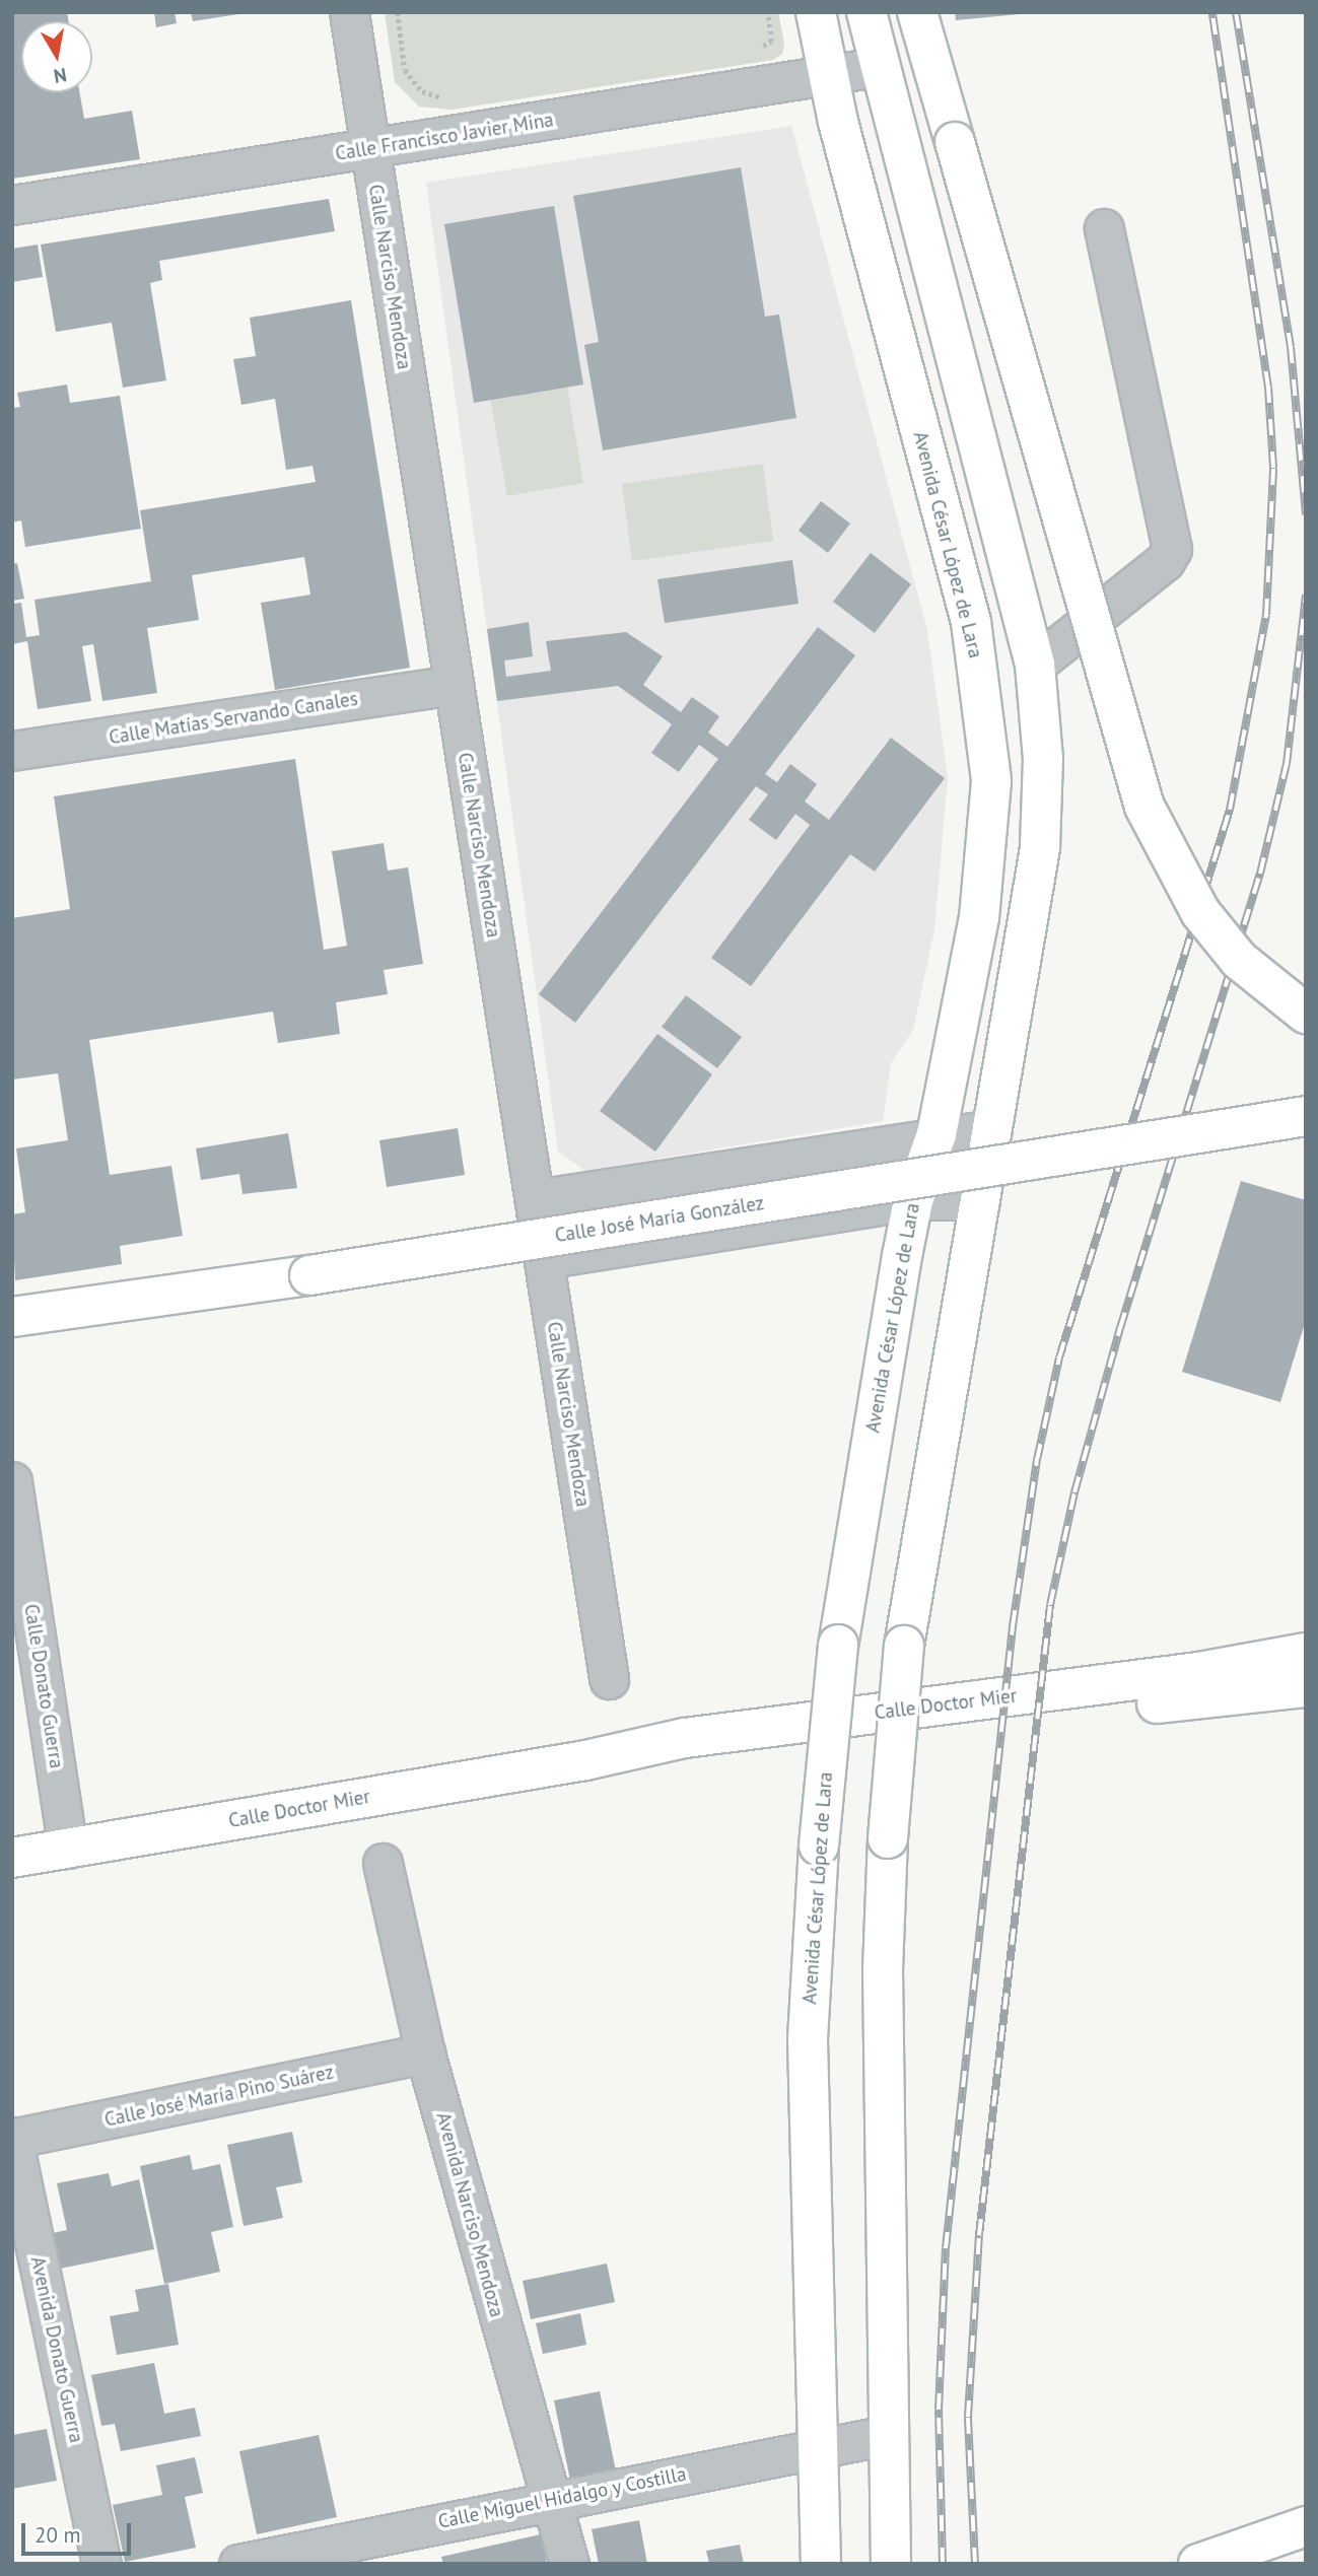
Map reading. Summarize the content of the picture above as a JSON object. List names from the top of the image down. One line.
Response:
{"streets":{"main road":["Avenida César López de Lara","Calle José María González","Calle Doctor Mier"],"street":["Calle Francisco Javier Mina","Calle Narciso Mendoza","Calle Matías Servando Canales","Calle Donato Guerra","Calle José María Pino Suárez","Avenida Narciso Mendoza","Avenida Donato Guerra","Calle Miguel Hidalgo y Costilla"]},"crossings":[["Calle Francisco Javier Mina","Calle Narciso Mendoza"],["Calle Francisco Javier Mina","Avenida César López de Lara"],["Calle Narciso Mendoza","Calle Matías Servando Canales"],["Avenida César López de Lara","Calle Miguel Hidalgo y Costilla"],["Calle Donato Guerra","Calle Doctor Mier"],["Calle José María Pino Suárez","Avenida Narciso Mendoza"],["Calle José María Pino Suárez","Avenida Donato Guerra"],["Avenida Narciso Mendoza","Calle Miguel Hidalgo y Costilla"]],"scale_bar":"20 m","north":"bottom"}
